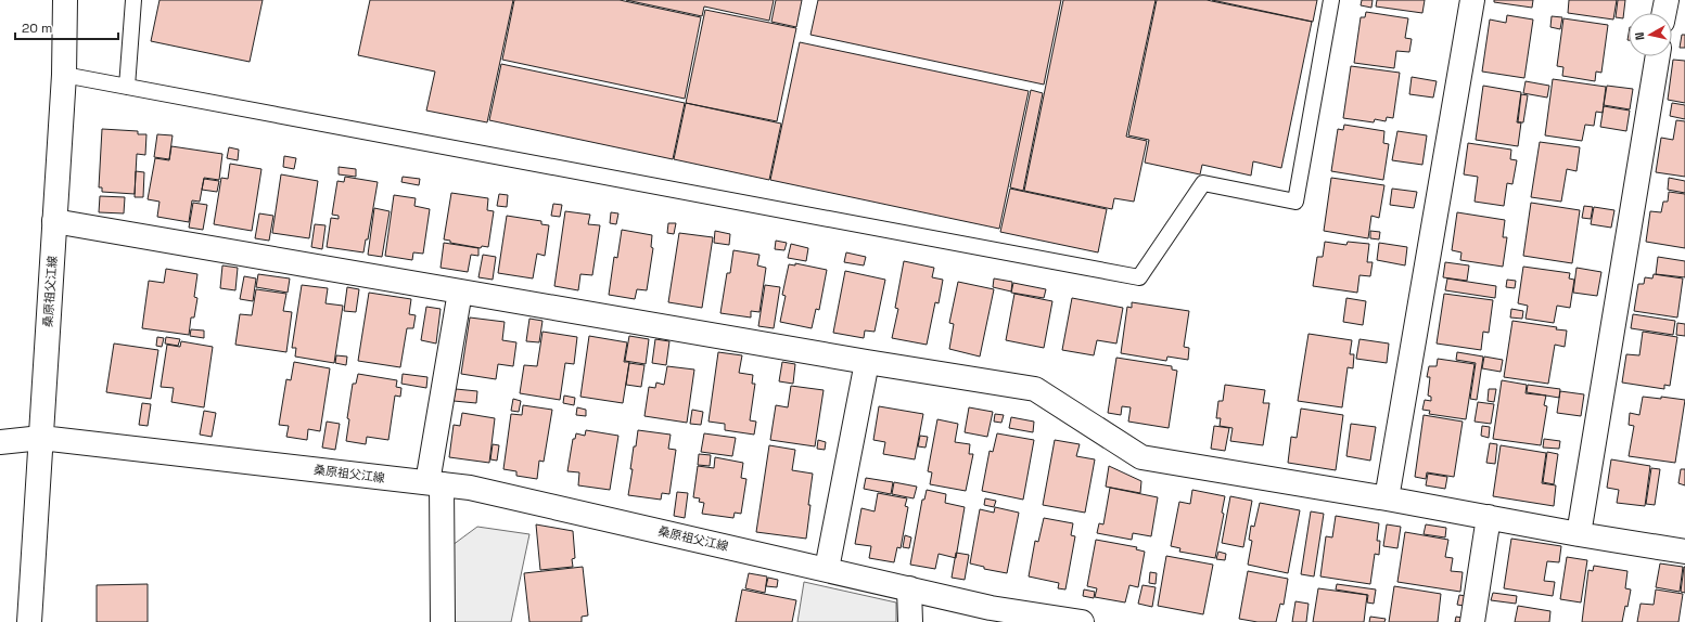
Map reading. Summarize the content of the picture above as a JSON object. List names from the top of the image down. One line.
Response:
{"streets":{"street":["桑原祖父江線"]},"scale_bar":"20 m","north":"left"}
